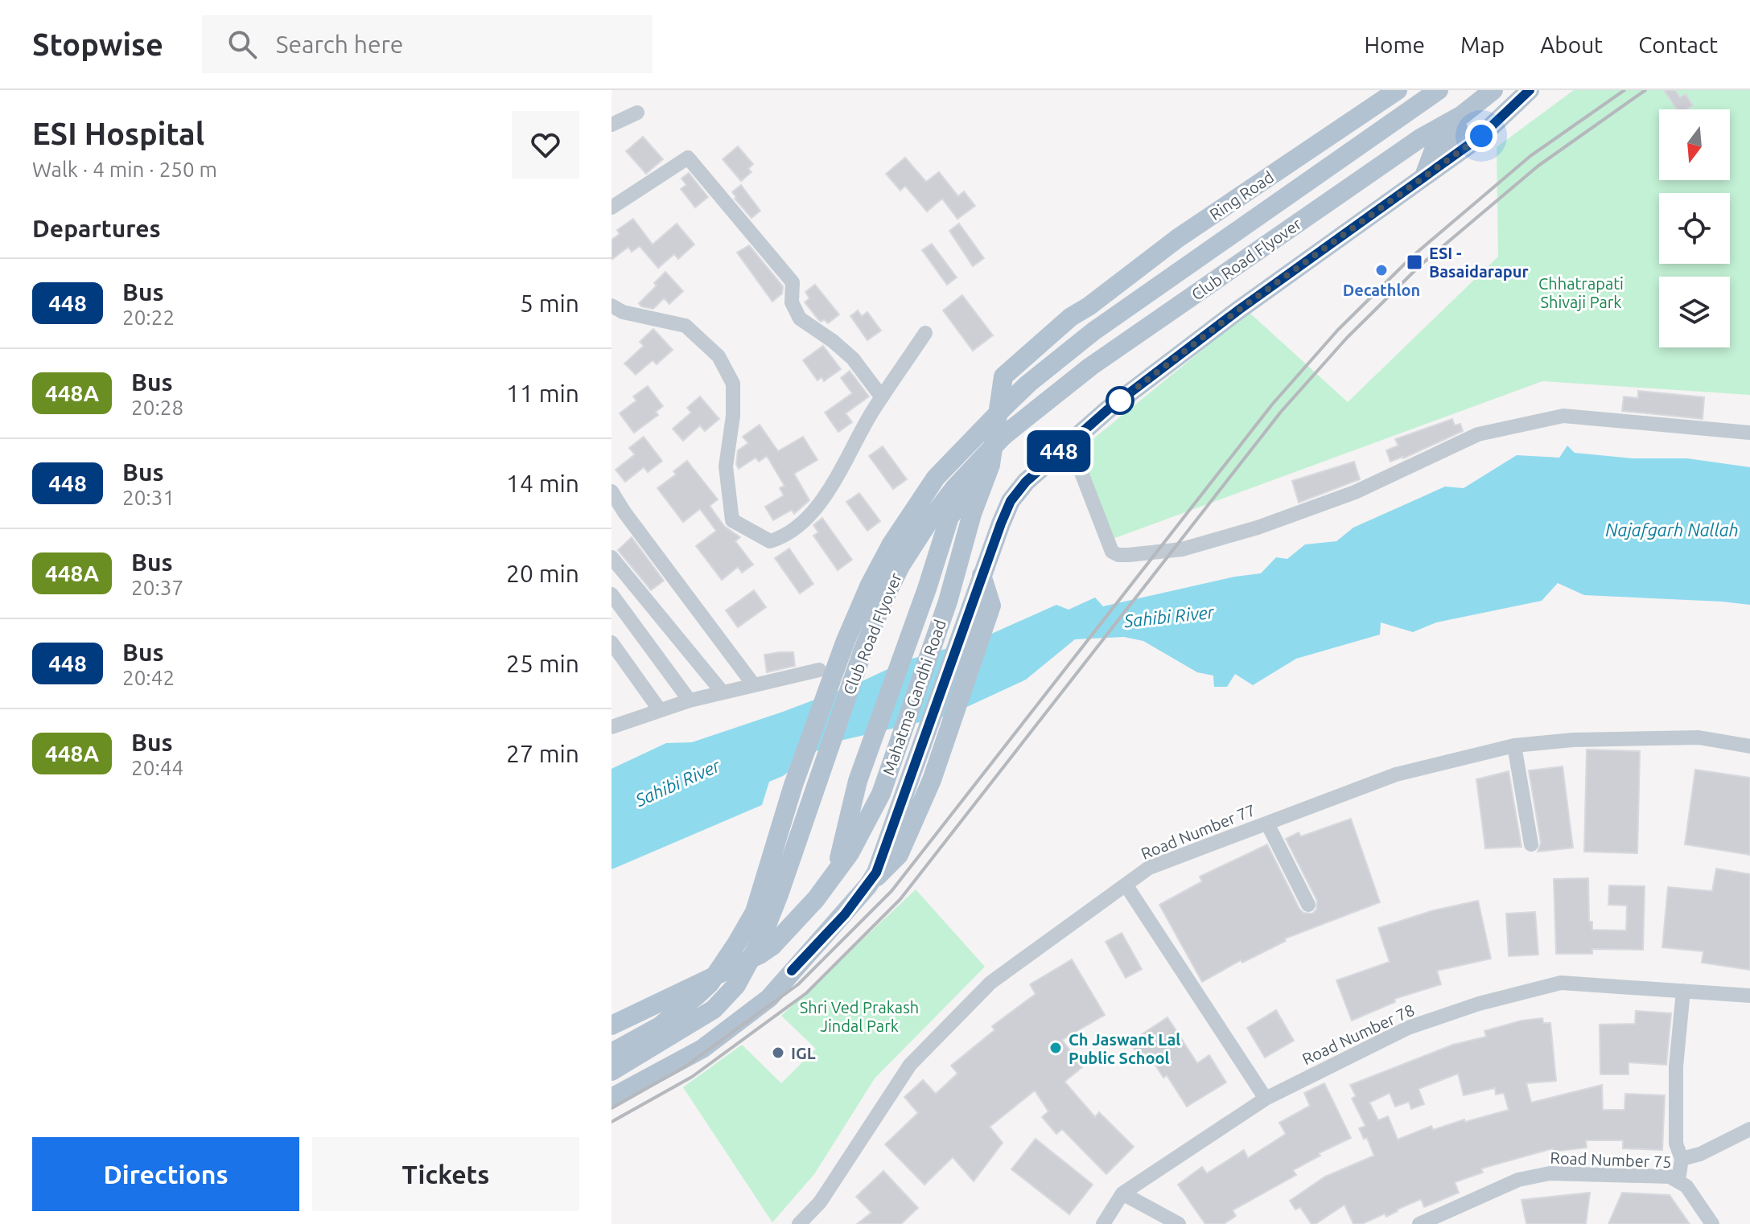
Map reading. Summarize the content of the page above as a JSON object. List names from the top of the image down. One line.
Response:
{"streets":{"main road":["Ring Road","Club Road Flyover","Mahatma Gandhi Road"],"street":["Road Number 77","Road Number 78","Road Number 75"]},"crossings":[["Ring Road","Mahatma Gandhi Road"]],"water":["Najafgarh Nallah","Sahibi River"],"parks":["Chhatrapati Shivaji Park","Shri Ved Prakash Jindal Park"],"places":{"transit":["ESI - Basaidarapur"],"other":["Decathlon","Ch Jaswant Lal Public School","IGL"]},"lines":["bus line 448"],"north":"bottom","page":{"header":"Stopwise","search":"Search here","nav":["Home","Map","About","Contact"],"heading":[["ESI Hospital","Walk · 4 min · 250 m"],"Departures"],"on_map":"448","list":[{"mark":"448","name":"Bus","note":"20:22","value":"5 min"},{"mark":"448A","name":"Bus","note":"20:28","value":"11 min"},{"mark":"448","name":"Bus","note":"20:31","value":"14 min"},{"mark":"448A","name":"Bus","note":"20:37","value":"20 min"},{"mark":"448","name":"Bus","note":"20:42","value":"25 min"},{"mark":"448A","name":"Bus","note":"20:44","value":"27 min"}],"buttons":["Directions","Tickets"]}}
